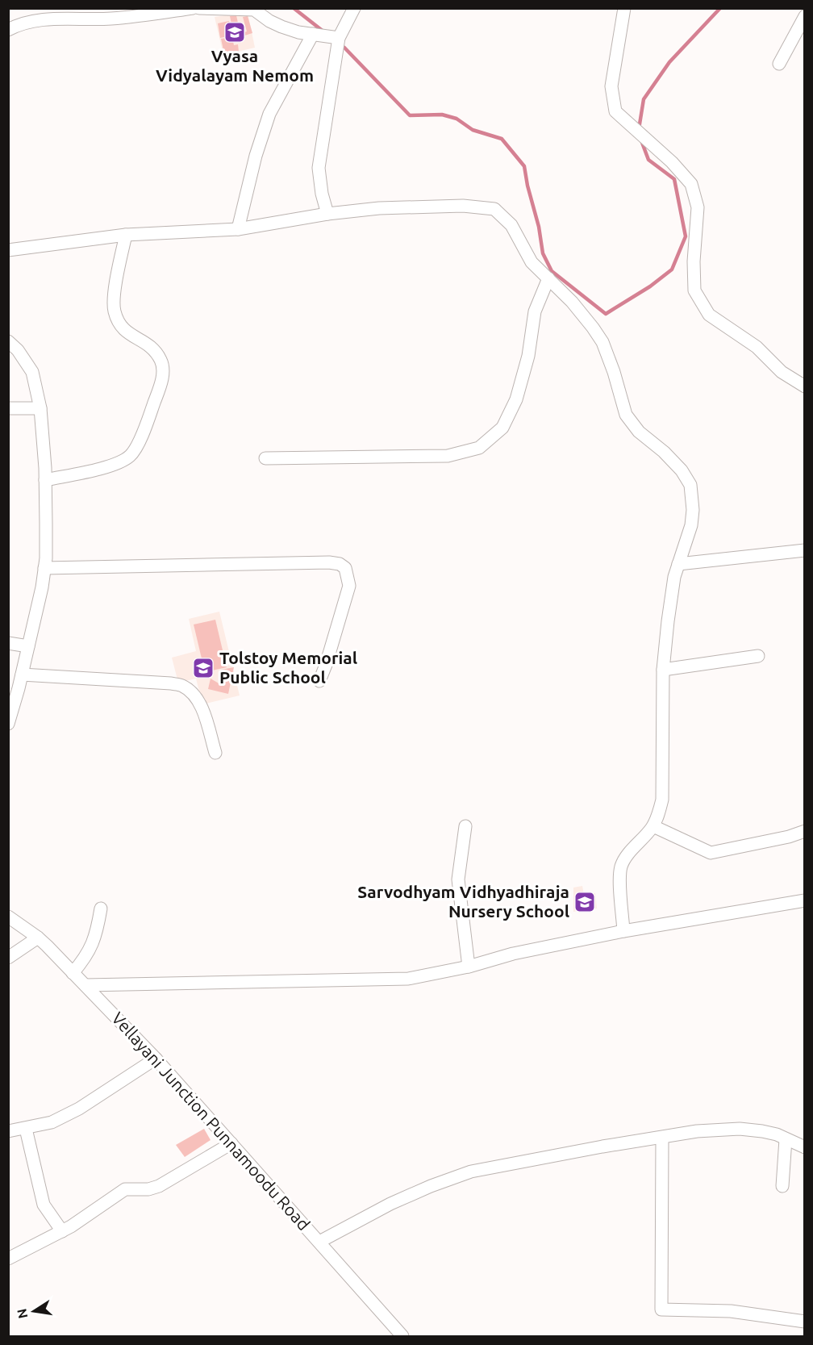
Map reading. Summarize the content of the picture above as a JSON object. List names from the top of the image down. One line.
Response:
{"streets":{"street":["Vellayani Junction Punnamoodu Road"]},"places":{"school or university":["Vyasa Vidyalayam Nemom","Tolstoy Memorial Public School","Sarvodhyam Vidhyadhiraja Nursery School"]},"north":"left"}
